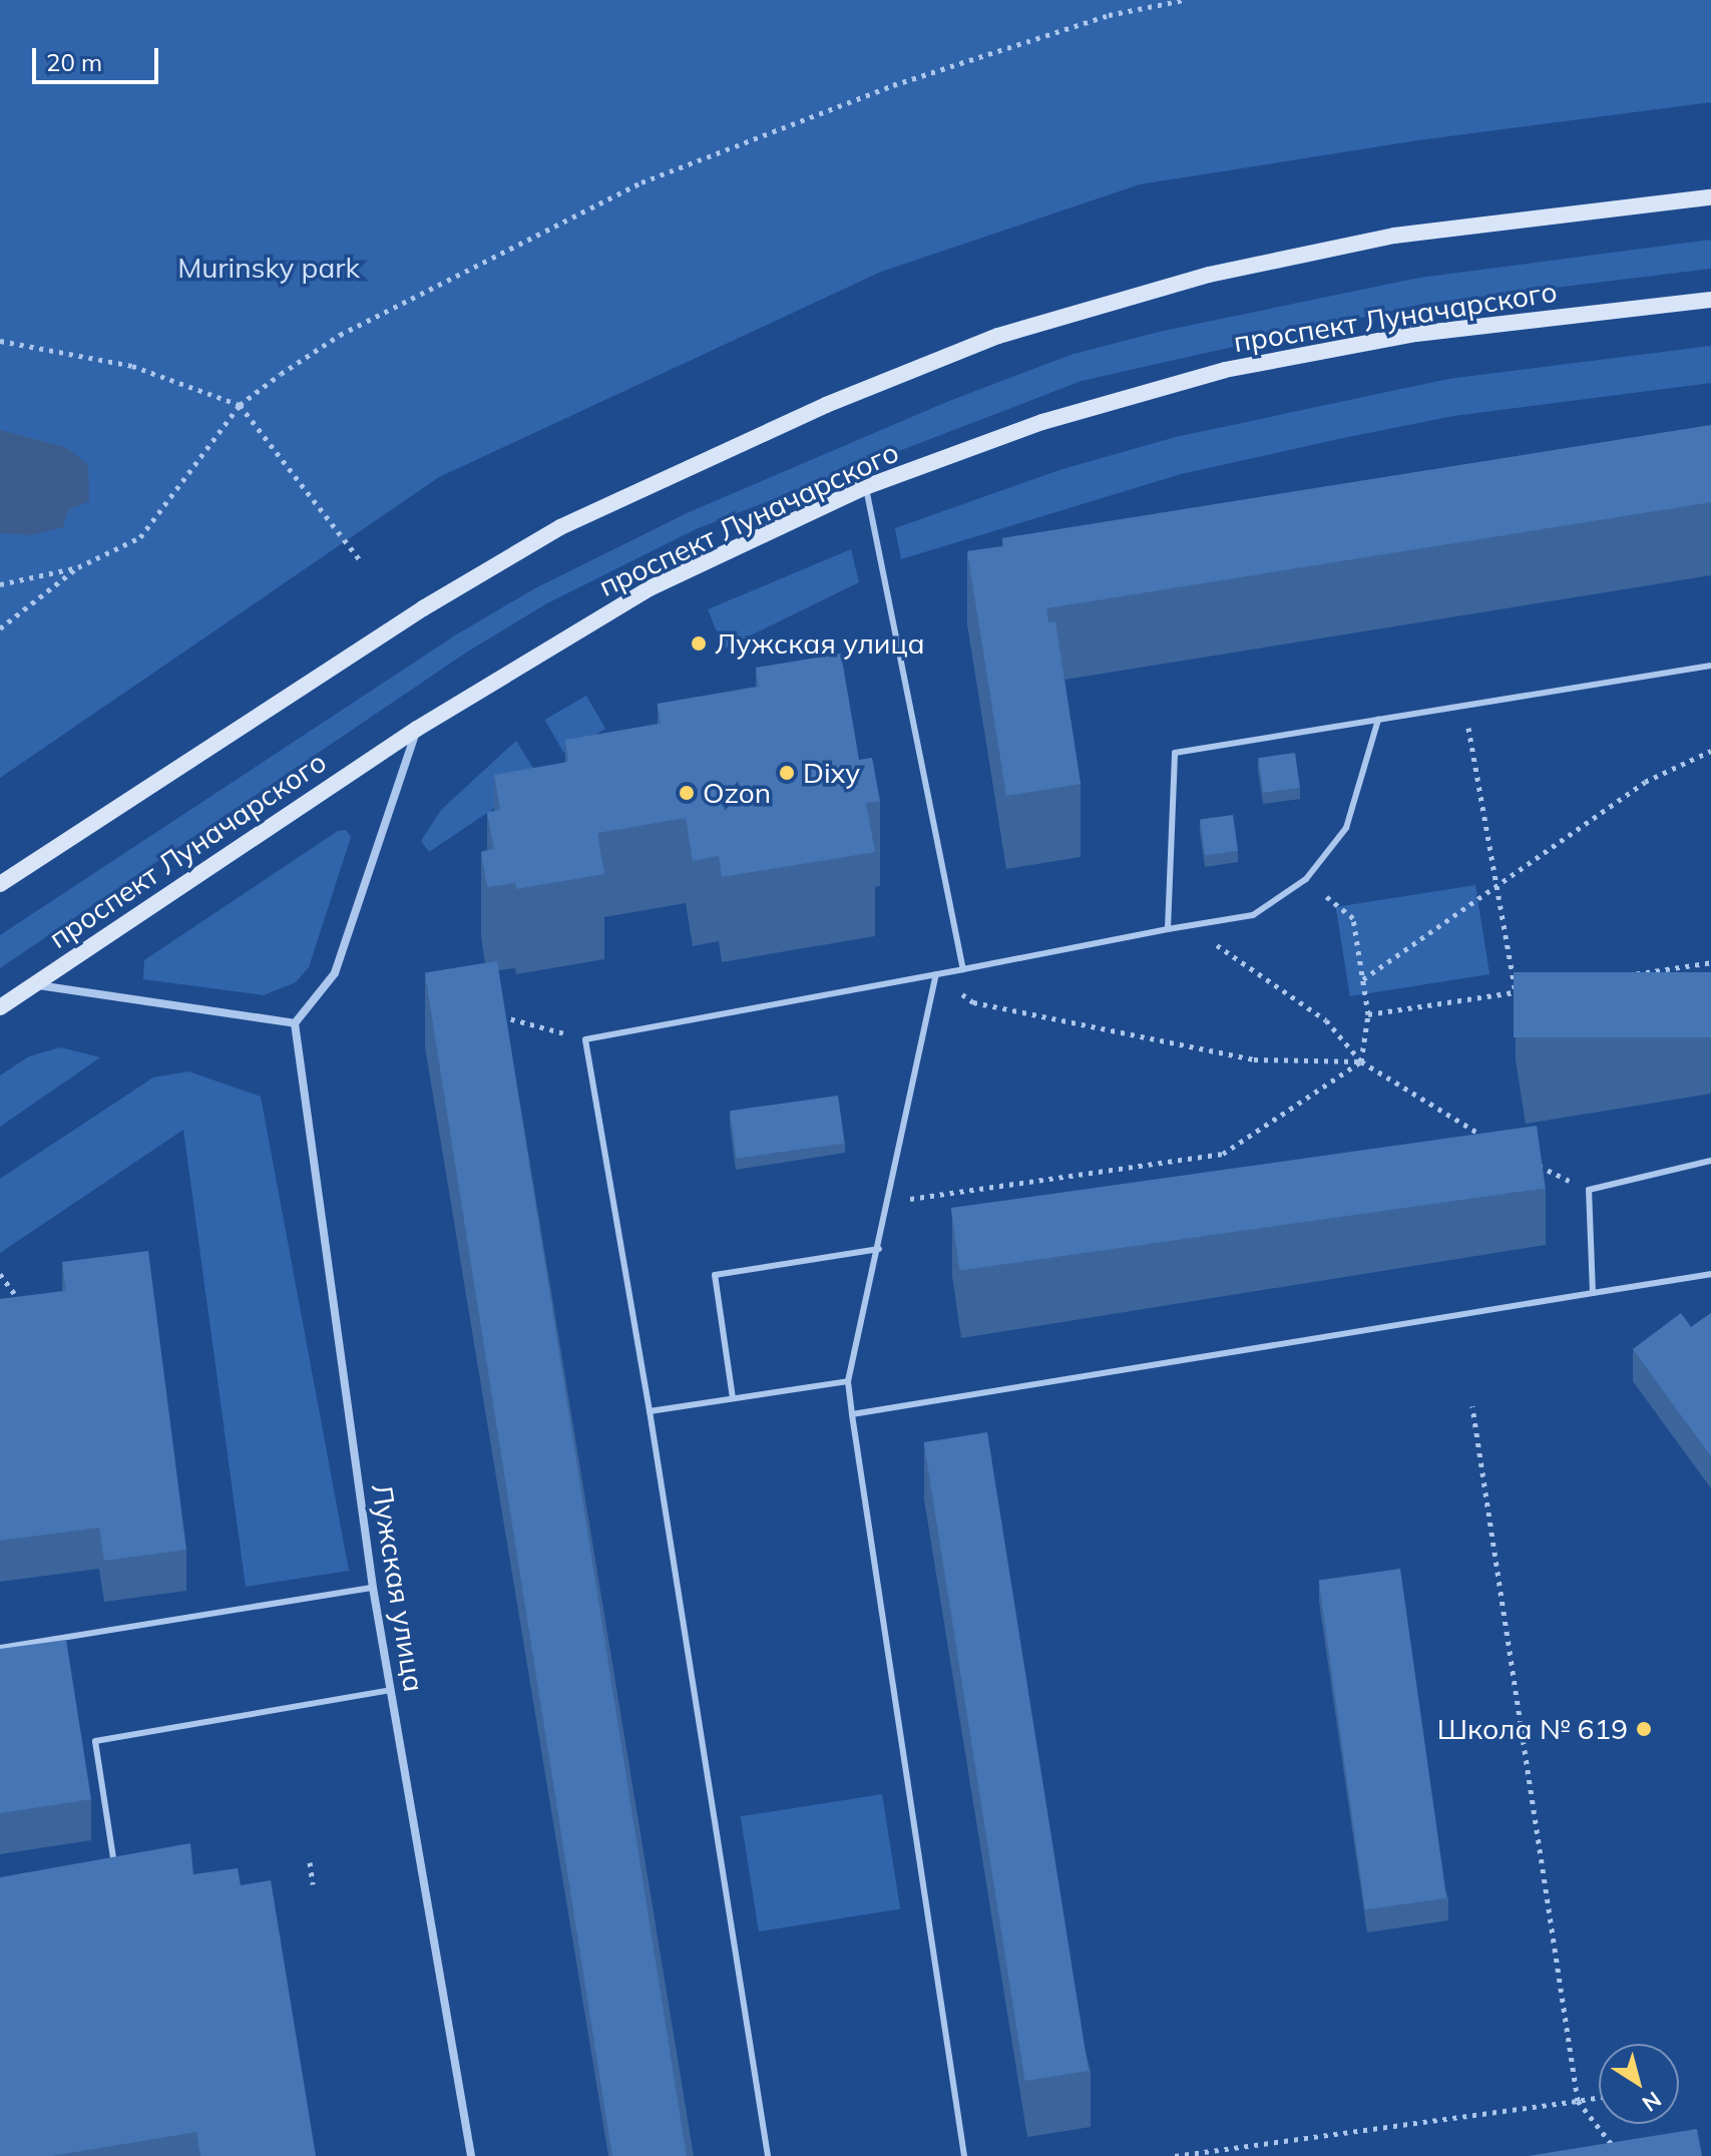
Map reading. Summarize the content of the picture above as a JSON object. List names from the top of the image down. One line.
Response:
{"streets":{"main road":["проспект Луначарского"],"street":["Лужская улица"]},"parks":["Murinsky park"],"places":["Лужская улица","Dixy","Ozon","Школа № 619"],"scale_bar":"20 m","north":"bottom right"}
